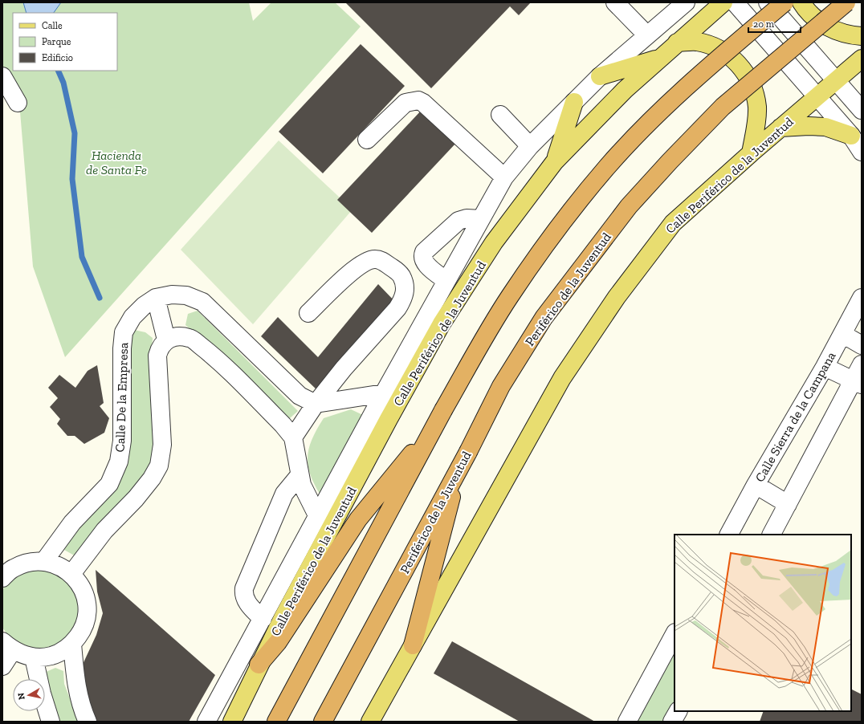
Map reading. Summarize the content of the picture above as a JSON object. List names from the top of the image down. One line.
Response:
{"streets":{"highway":["Periférico de la Juventud"],"main road":["Calle Periférico de la Juventud"],"street":["Calle De la Empresa","Calle Sierra de la Campana"]},"parks":["Hacienda de Santa Fe"],"legend":["Calle","Parque","Edificio"],"scale_bar":"20 m","north":"left"}
